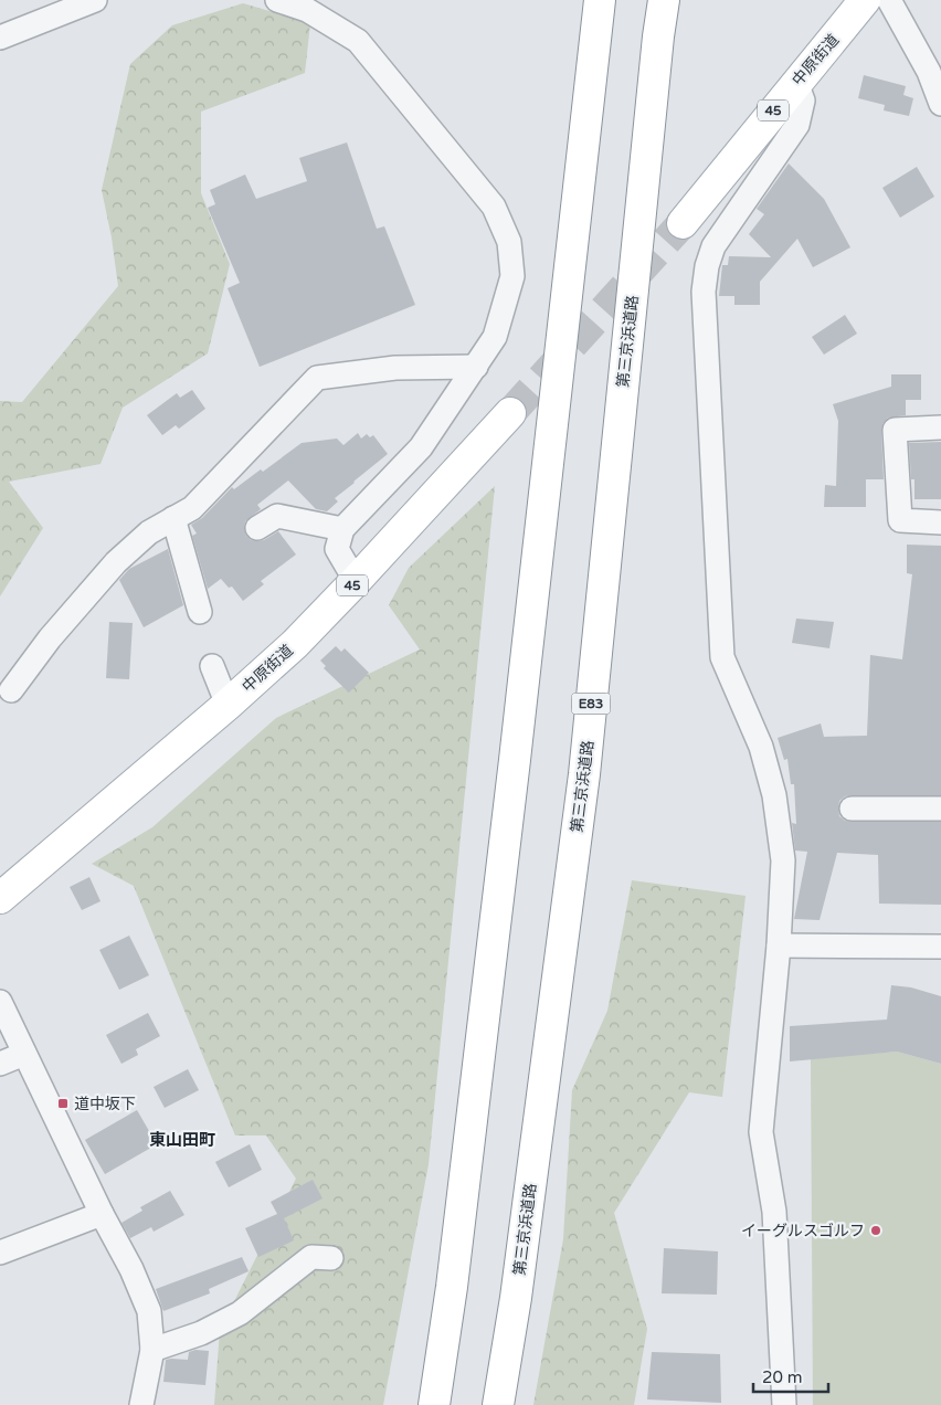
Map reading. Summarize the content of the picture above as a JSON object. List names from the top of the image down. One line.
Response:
{"streets":{"main road":["中原街道","45","第三京浜道路","E83"]},"districts":["東山田町"],"places":{"transit":["道中坂下"],"other":["イーグルスゴルフ"]},"scale_bar":"20 m"}
